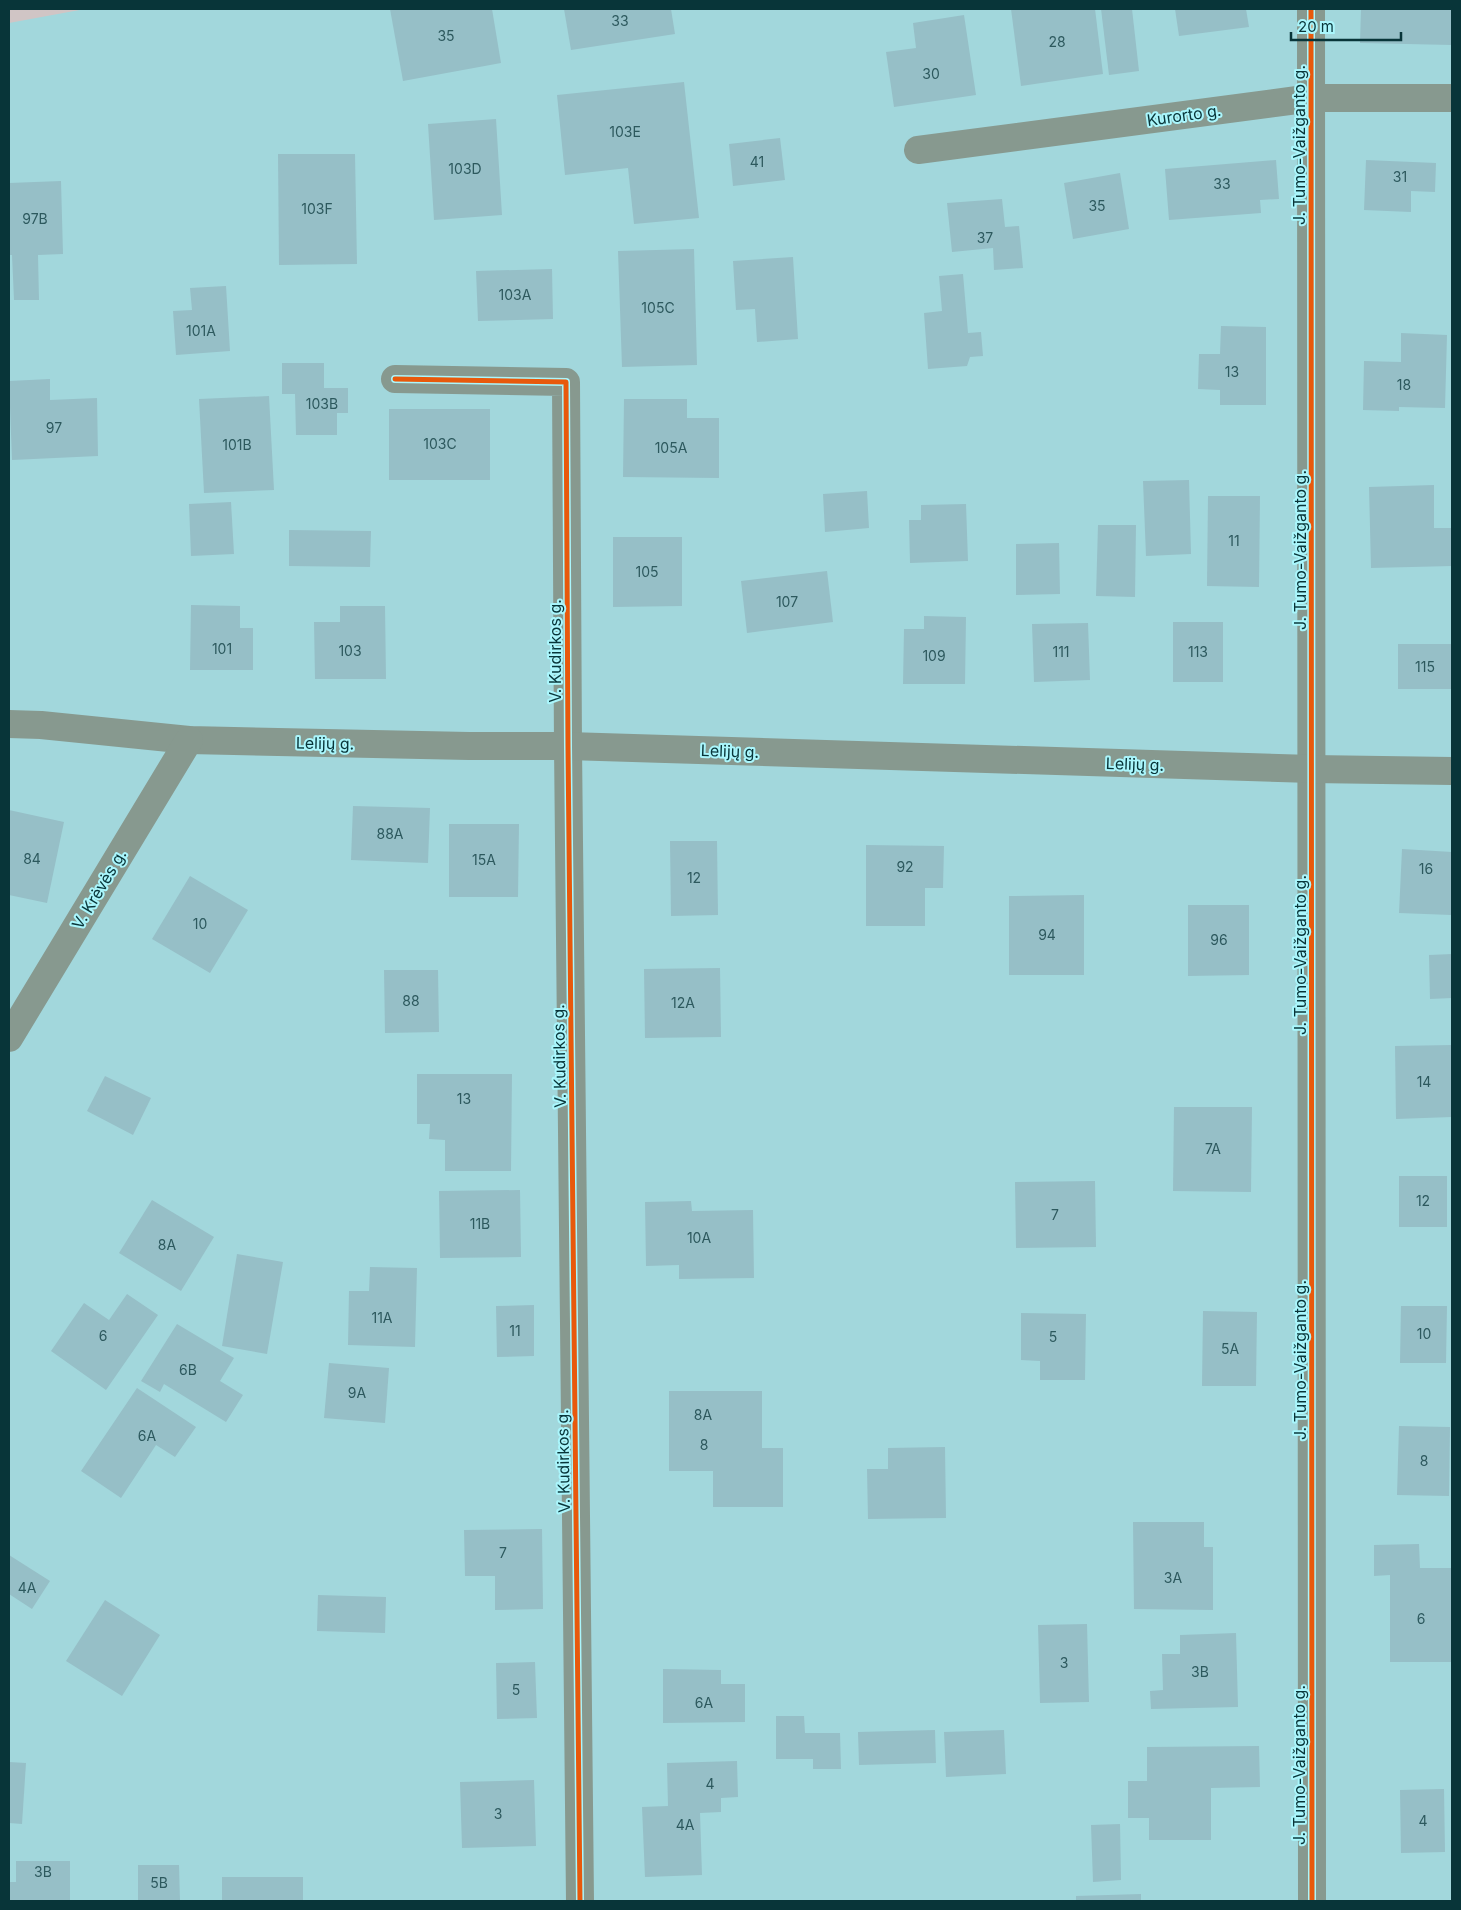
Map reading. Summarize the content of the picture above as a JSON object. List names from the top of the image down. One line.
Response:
{"streets":{"street":["Kurorto g.","J. Tumo-Vaižganto g.","V. Kudirkos g.","Lelijų g.","V. Krėvės g."]},"crossings":[["Kurorto g.","J. Tumo-Vaižganto g."],["J. Tumo-Vaižganto g.","Lelijų g."],["V. Kudirkos g.","Lelijų g."],["Lelijų g.","V. Krėvės g."]],"house_numbers":["33","35","28","30","103E","41","103D","31","33","35","103F","97B","37","103A","105C","101A","13","18","103B","97","103C","101B","105A","11","105","107","101","103","111","113","109","115","88A","84","15A","92","16","12","10","94","96","88","12A","14","13","7A","12","7","11B","10A","8A","11A","11","10","6","5","5A","6B","9A","8A","6A","8","8","7","3A","4A","6","3","3B","5","6A","4","3","4","4A","3B","5B"],"scale_bar":"20 m"}
